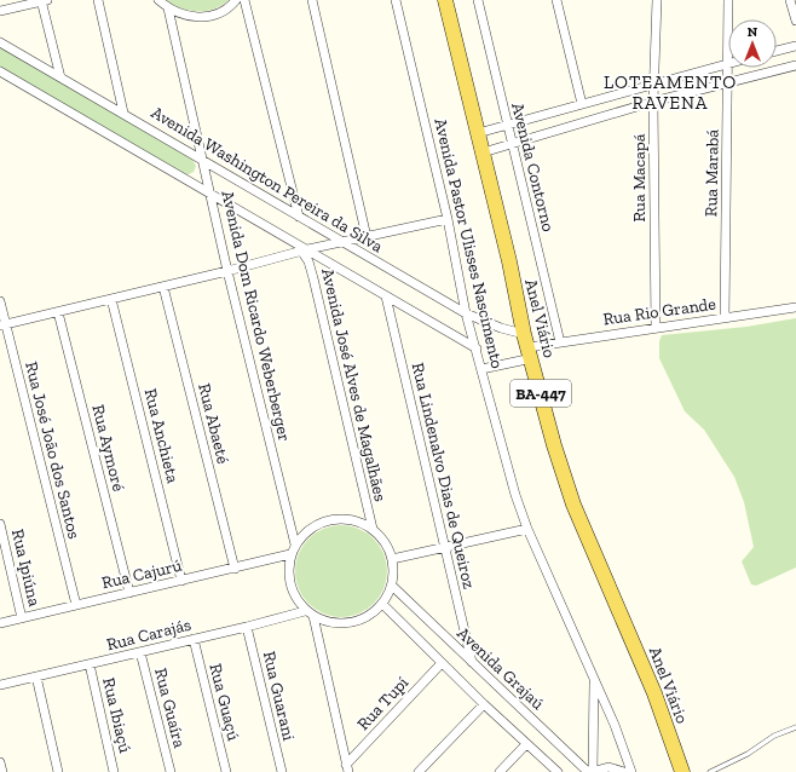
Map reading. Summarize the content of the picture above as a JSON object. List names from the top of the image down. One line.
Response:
{"streets":{"main road":["Anel Viário","BA-447"],"street":["Avenida Contorno","Rua Marabá","Rua Macapá","Avenida Washington Pereira da Silva","Avenida Pastor Ulisses Nascimento","Rua Rio Grande","Avenida Dom Ricardo Weberberger","Avenida José Alves de Magalhães","Rua Abaeté","Rua Anchieta","Rua Aymoré","Rua José João dos Santos","Rua Lindenalvo Dias de Queiroz","Rua Ipiúna","Rua Cajurú","Rua Carajás","Avenida Grajaú","Rua Guarani","Rua Guaçú","Rua Tupí","Rua Guaíra","Rua Ibiaçú"]},"crossings":[["Avenida Contorno","Rua Rio Grande"],["Rua Marabá","Rua Rio Grande"],["Rua Macapá","Rua Rio Grande"],["Avenida Washington Pereira da Silva","Avenida Pastor Ulisses Nascimento"],["Avenida Washington Pereira da Silva","Rua Rio Grande"],["Avenida Washington Pereira da Silva","Avenida Dom Ricardo Weberberger"],["Avenida Washington Pereira da Silva","Anel Viário"],["Avenida Pastor Ulisses Nascimento","Rua Rio Grande"],["Rua Rio Grande","Anel Viário"],["Avenida Dom Ricardo Weberberger","Avenida José Alves de Magalhães"],["Avenida Dom Ricardo Weberberger","Rua Cajurú"],["Avenida Dom Ricardo Weberberger","Rua Carajás"],["Avenida Dom Ricardo Weberberger","Avenida Grajaú"],["Avenida José Alves de Magalhães","Rua Cajurú"],["Avenida José Alves de Magalhães","Rua Carajás"],["Avenida José Alves de Magalhães","Avenida Grajaú"],["Rua Abaeté","Rua Cajurú"],["Rua Anchieta","Rua Cajurú"],["Rua Aymoré","Rua Cajurú"],["Rua José João dos Santos","Rua Cajurú"],["Rua Lindenalvo Dias de Queiroz","Avenida Grajaú"],["Rua Ipiúna","Rua Cajurú"],["Rua Cajurú","Rua Carajás"],["Rua Cajurú","Avenida Grajaú"],["Rua Carajás","Avenida Grajaú"],["Rua Carajás","Rua Guarani"],["Rua Carajás","Rua Guaçú"],["Rua Carajás","Rua Guaíra"],["Rua Carajás","Rua Ibiaçú"]],"districts":["LOTEAMENTO RAVENA"],"north":"top"}
